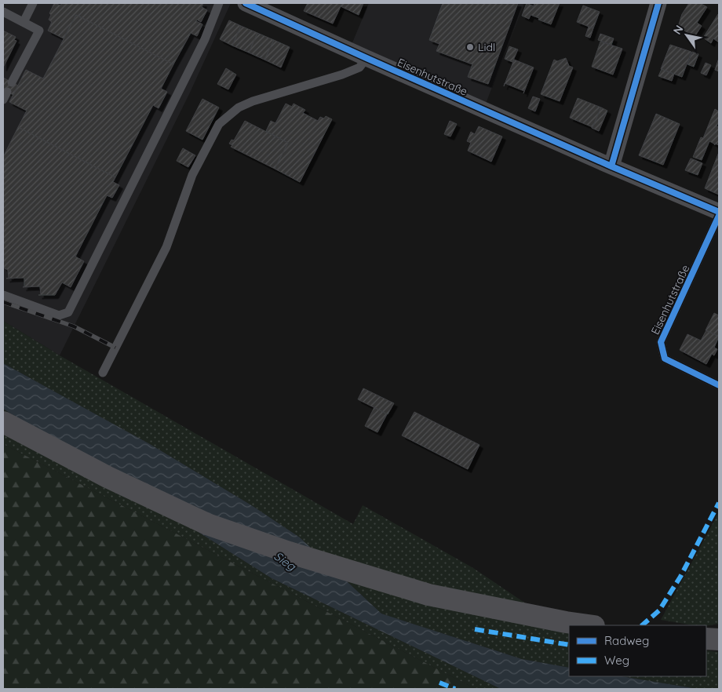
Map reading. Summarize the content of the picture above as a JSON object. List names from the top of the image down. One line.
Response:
{"streets":{"street":["Eisenhutstraße"]},"water":["Sieg"],"places":["Lidl"],"legend":["Radweg","Weg"],"north":"top left"}
